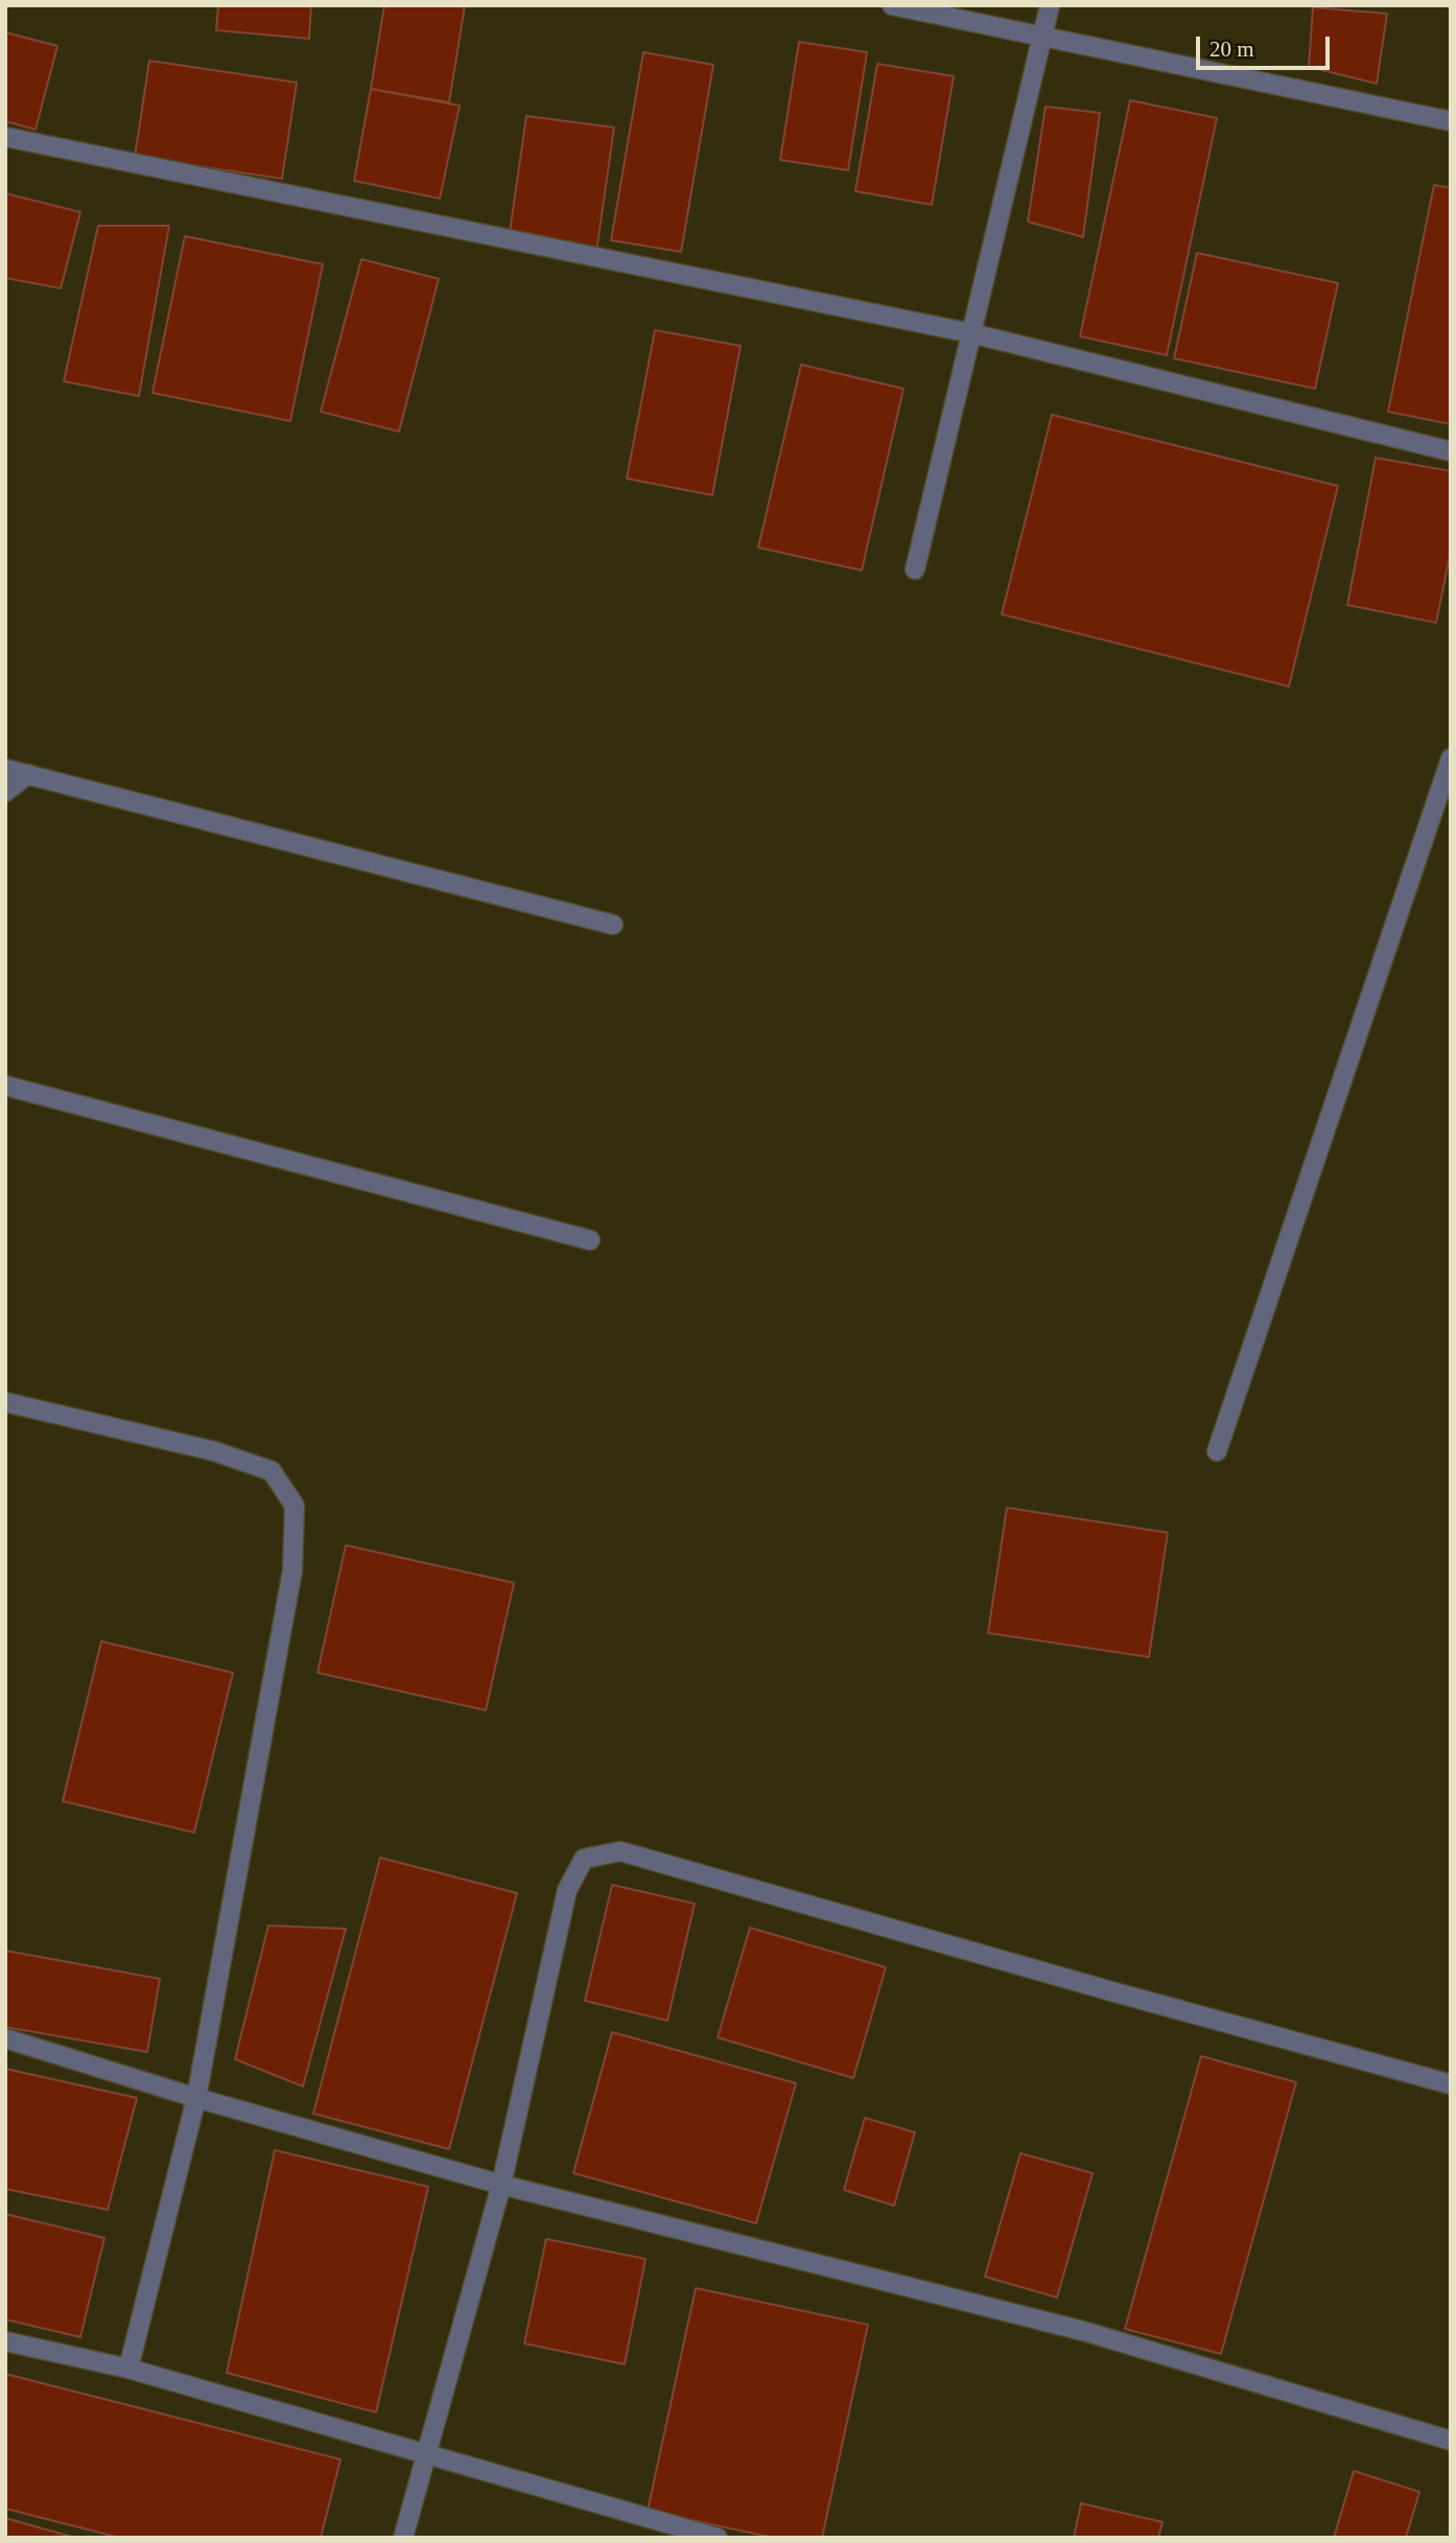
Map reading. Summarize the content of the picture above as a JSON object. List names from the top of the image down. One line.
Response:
{"scale_bar":"20 m"}
